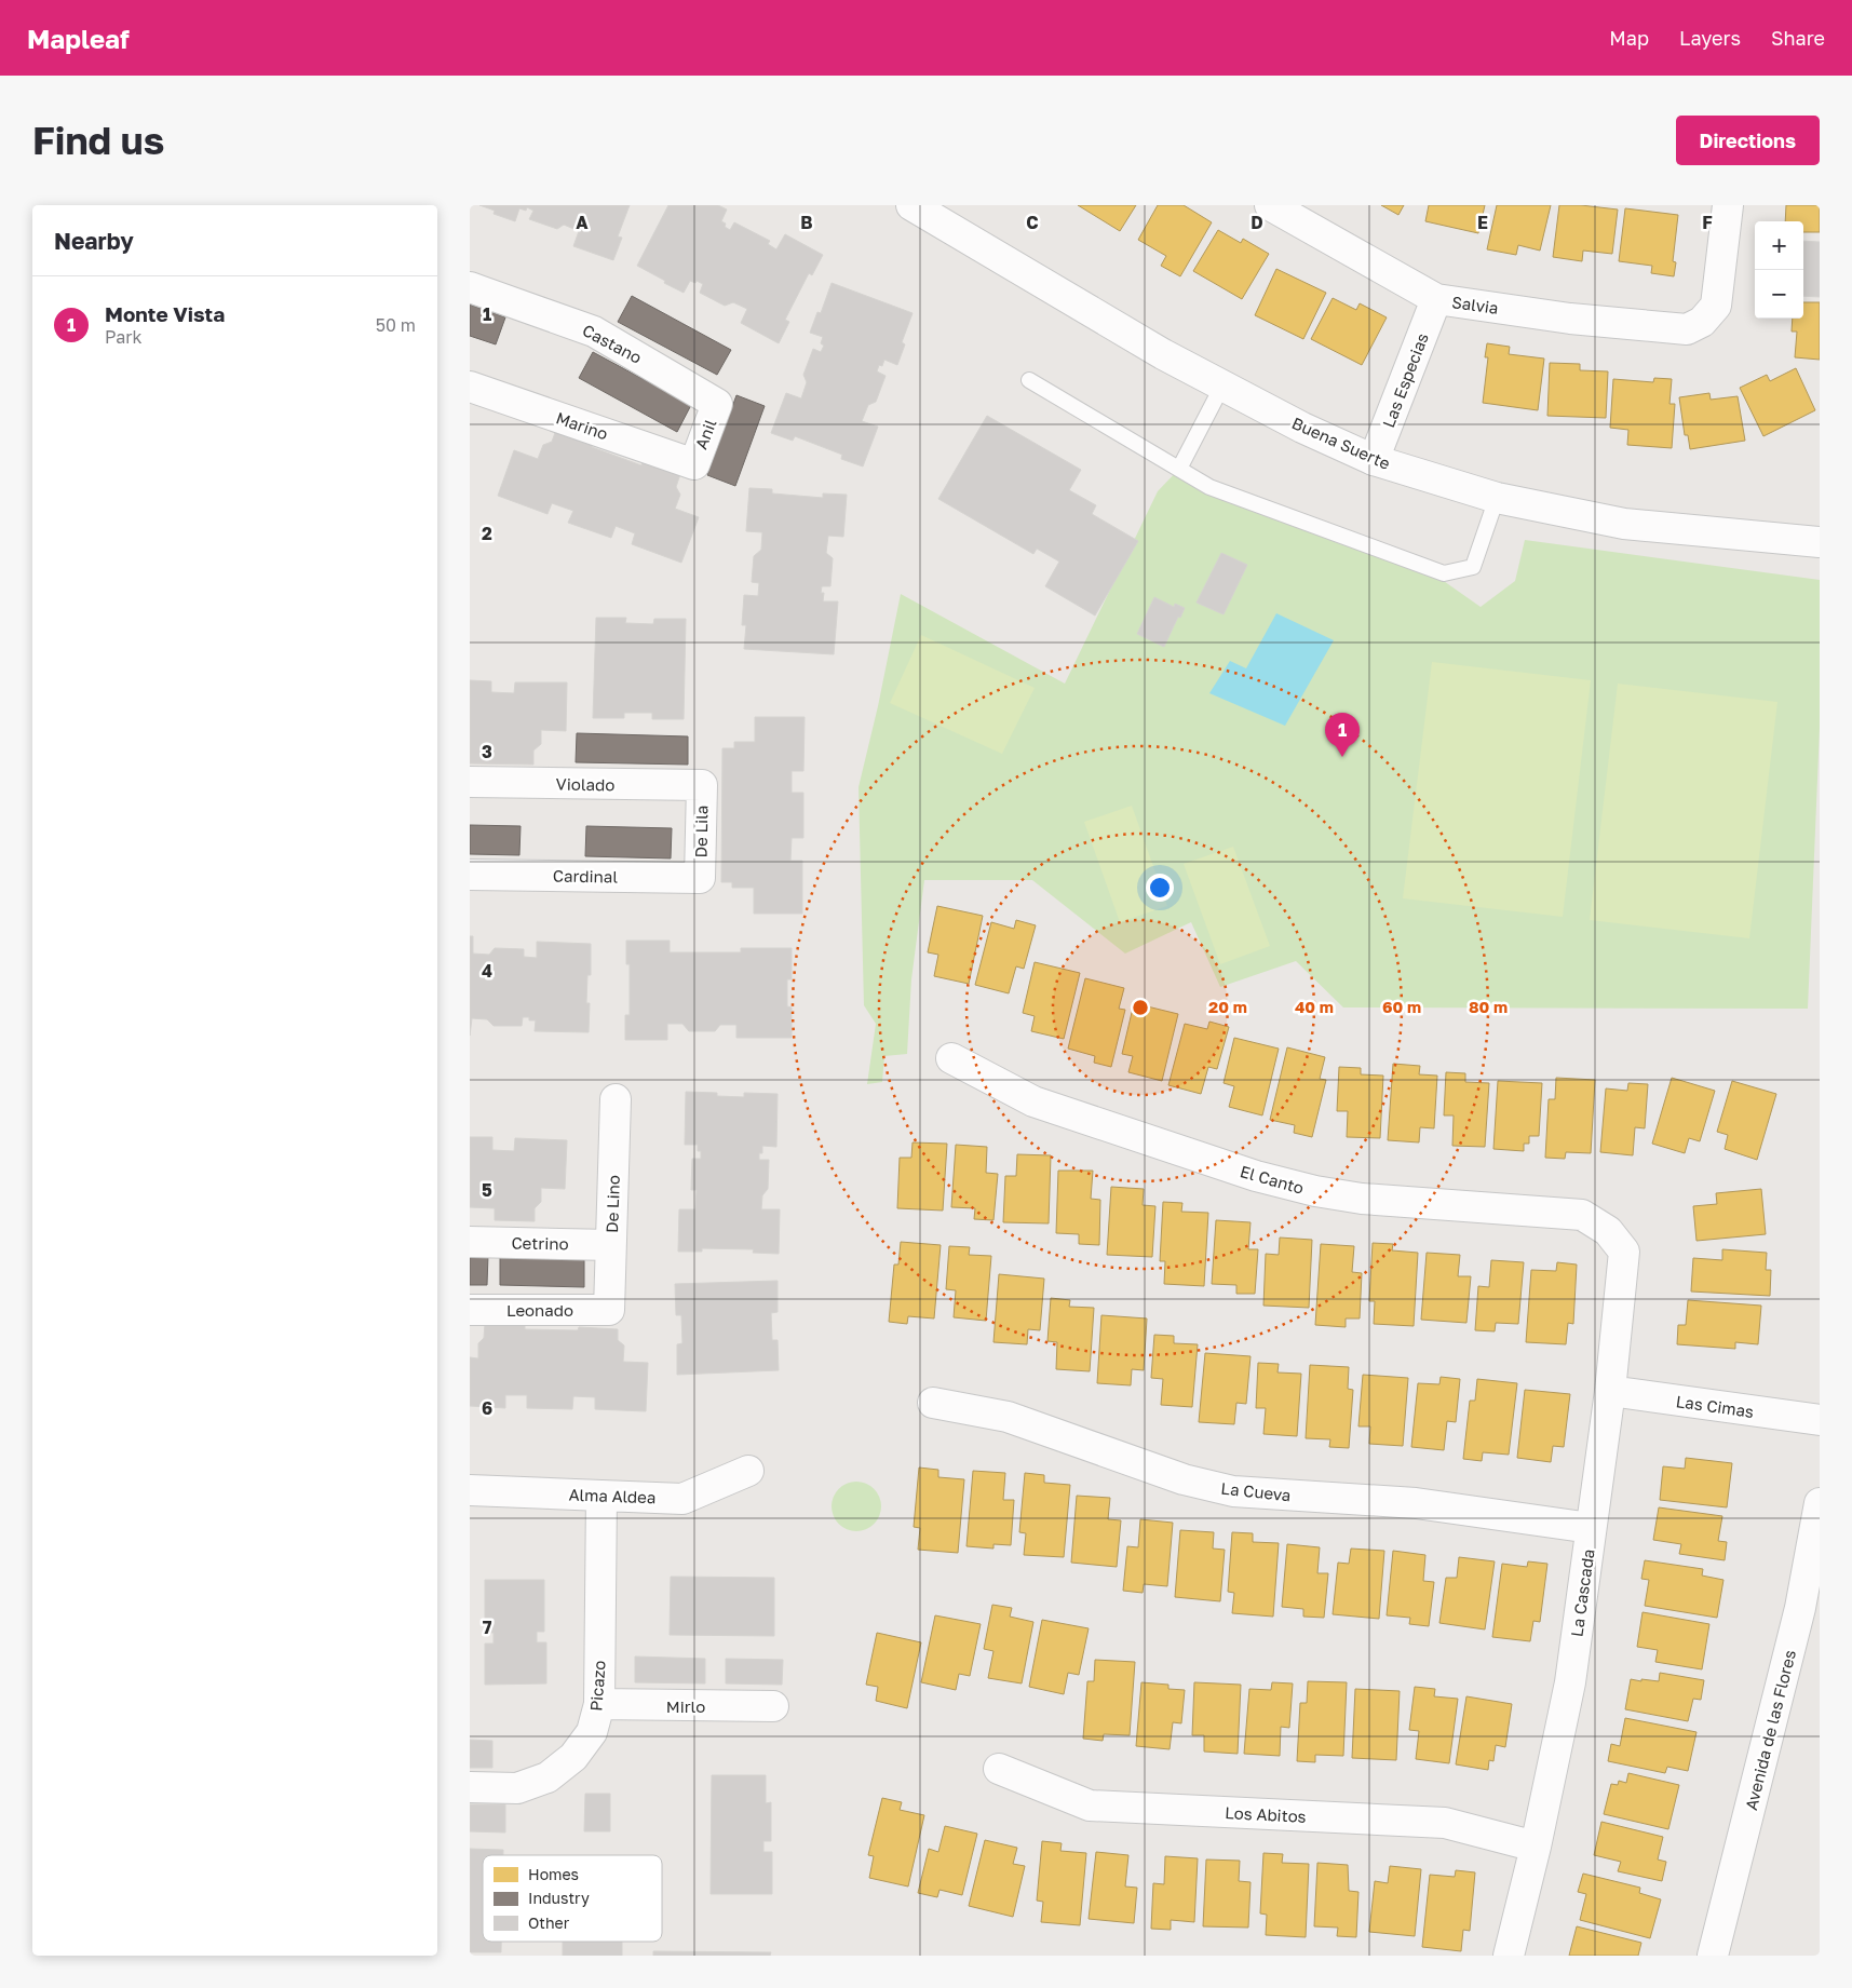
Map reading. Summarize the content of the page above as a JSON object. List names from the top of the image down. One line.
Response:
{"streets":{"street":["Salvia","Castano","Las Especias","Marino","Anil","Buena Suerte","Violado","De Lila","Cardinal","El Canto","De Lino","Cetrino","Leonado","Las Cimas","La Cueva","Alma Aldea","La Cascada","Picazo","Mirlo","Avenida de las Flores","Los Abitos"]},"crossings":[["Salvia","Las Especias"],["Castano","Anil"],["Las Especias","Buena Suerte"],["Marino","Anil"],["Violado","De Lila"],["De Lila","Cardinal"],["El Canto","La Cascada"],["De Lino","Cetrino"],["De Lino","Leonado"],["Las Cimas","La Cascada"],["La Cueva","La Cascada"],["Alma Aldea","Picazo"],["La Cascada","Los Abitos"],["Picazo","Mirlo"]],"legend":["Homes","Industry","Other"],"page":{"header":"Mapleaf","nav":["Map","Layers","Share"],"buttons":"Directions","title":"Find us","heading":"Nearby","map_buttons":["+","−"],"list":[{"mark":"1","name":"Monte Vista","note":"Park","value":"50 m"}],"pins":"1"},"grid":{"columns":["A","B","C","D","E","F"],"rows":["1","2","3","4","5","6","7"]},"rings":["20 m","40 m","60 m","80 m"]}
